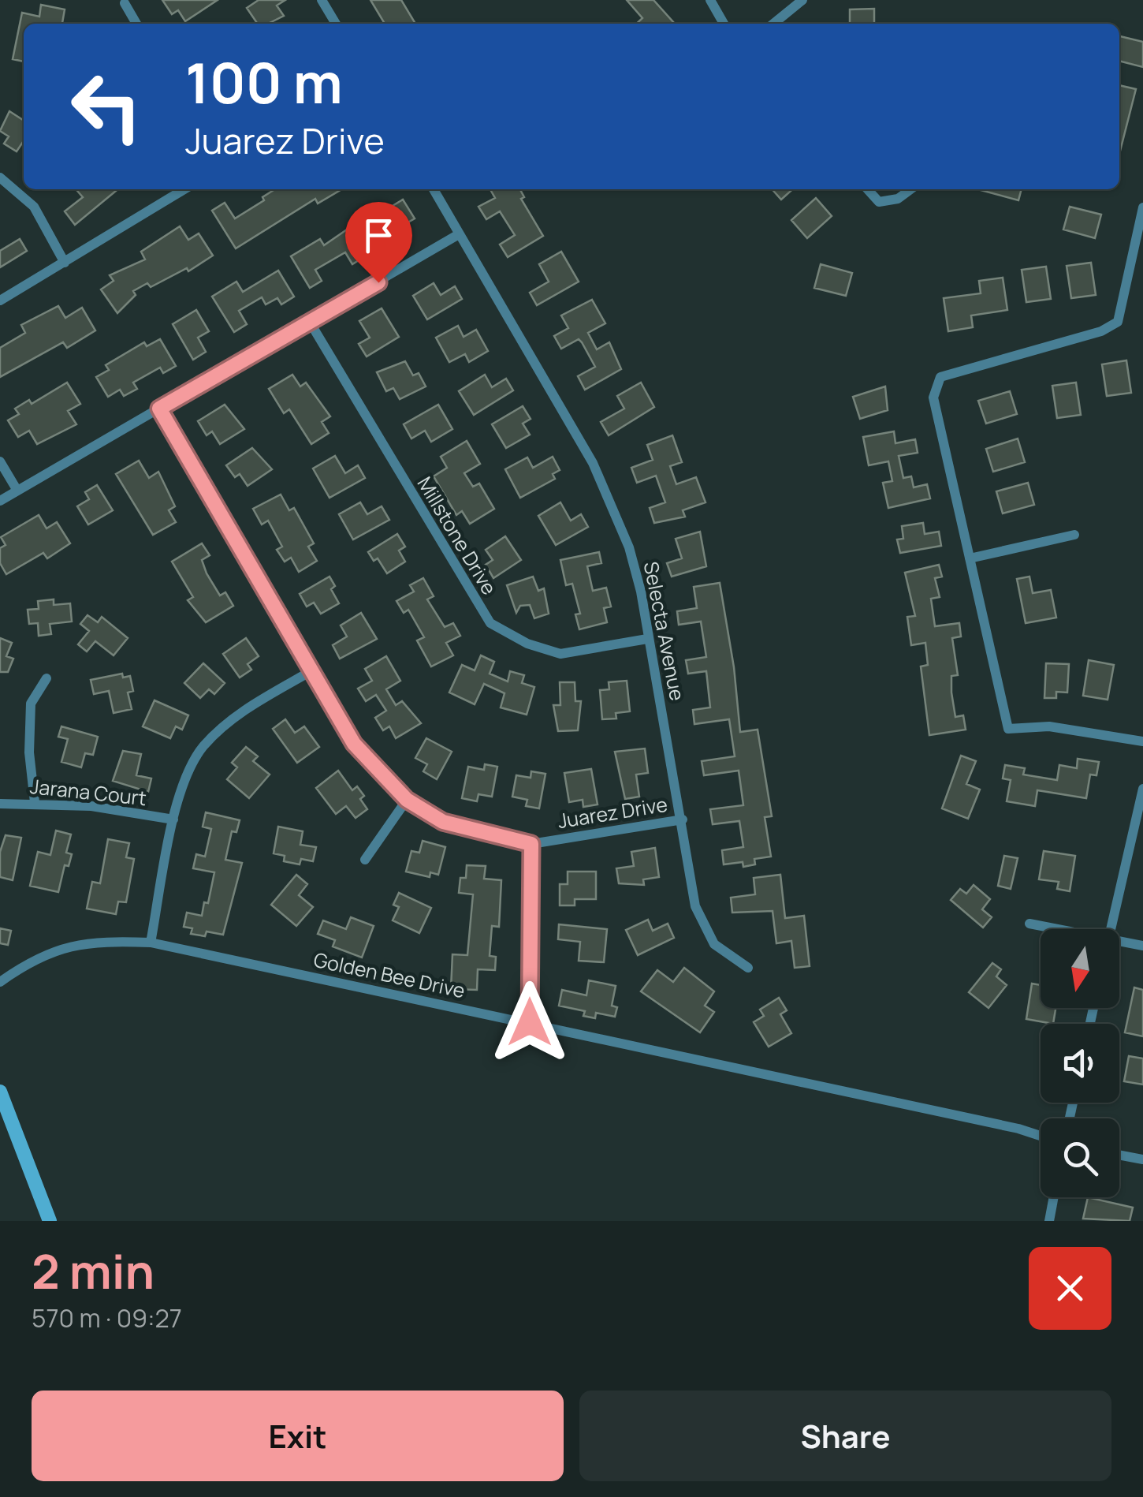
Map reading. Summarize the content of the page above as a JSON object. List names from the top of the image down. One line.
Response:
{"streets":{"street":["Millstone Drive","Selecta Avenue","Jarana Court","Juarez Drive","Golden Bee Drive"]},"crossings":[["Millstone Drive","Selecta Avenue"],["Selecta Avenue","Juarez Drive"]],"north":"bottom","page":{"turn":["100 m","Juarez Drive"],"heading":["2 min","570 m · 09:27"],"buttons":["Exit","Share"]}}
